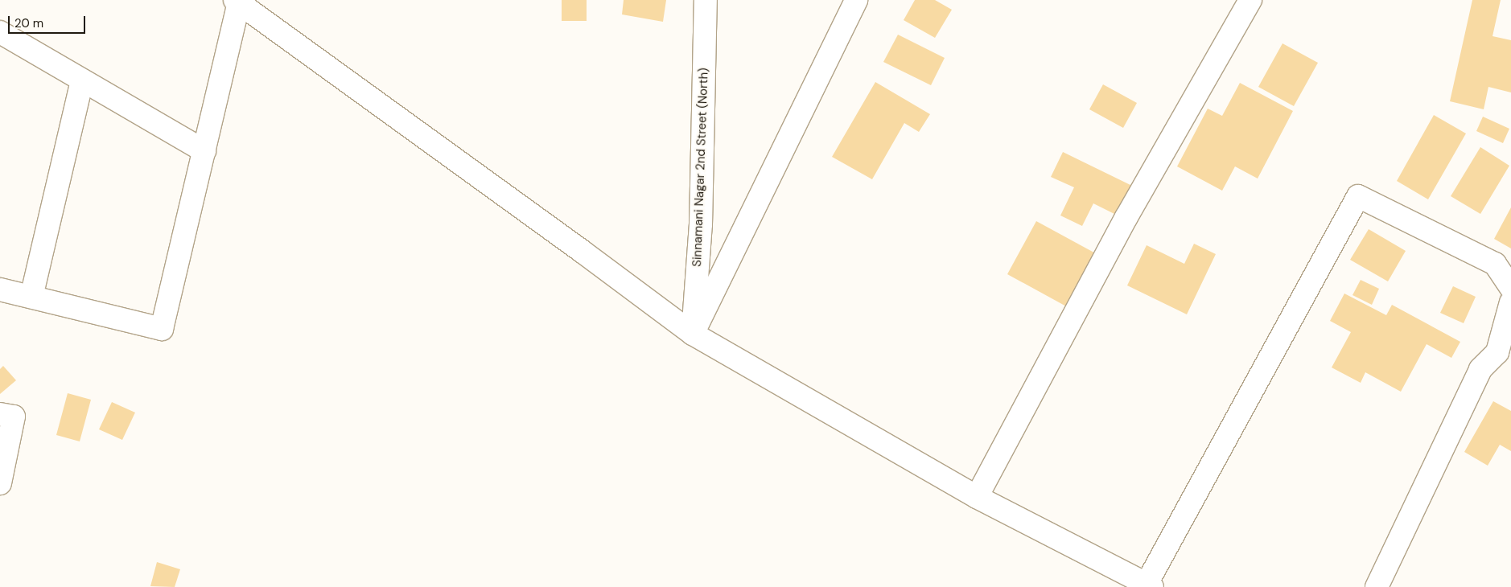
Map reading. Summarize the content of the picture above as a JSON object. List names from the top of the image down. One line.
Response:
{"streets":{"street":["Sinnamani Nagar 2nd Street (North)"]},"scale_bar":"20 m"}
